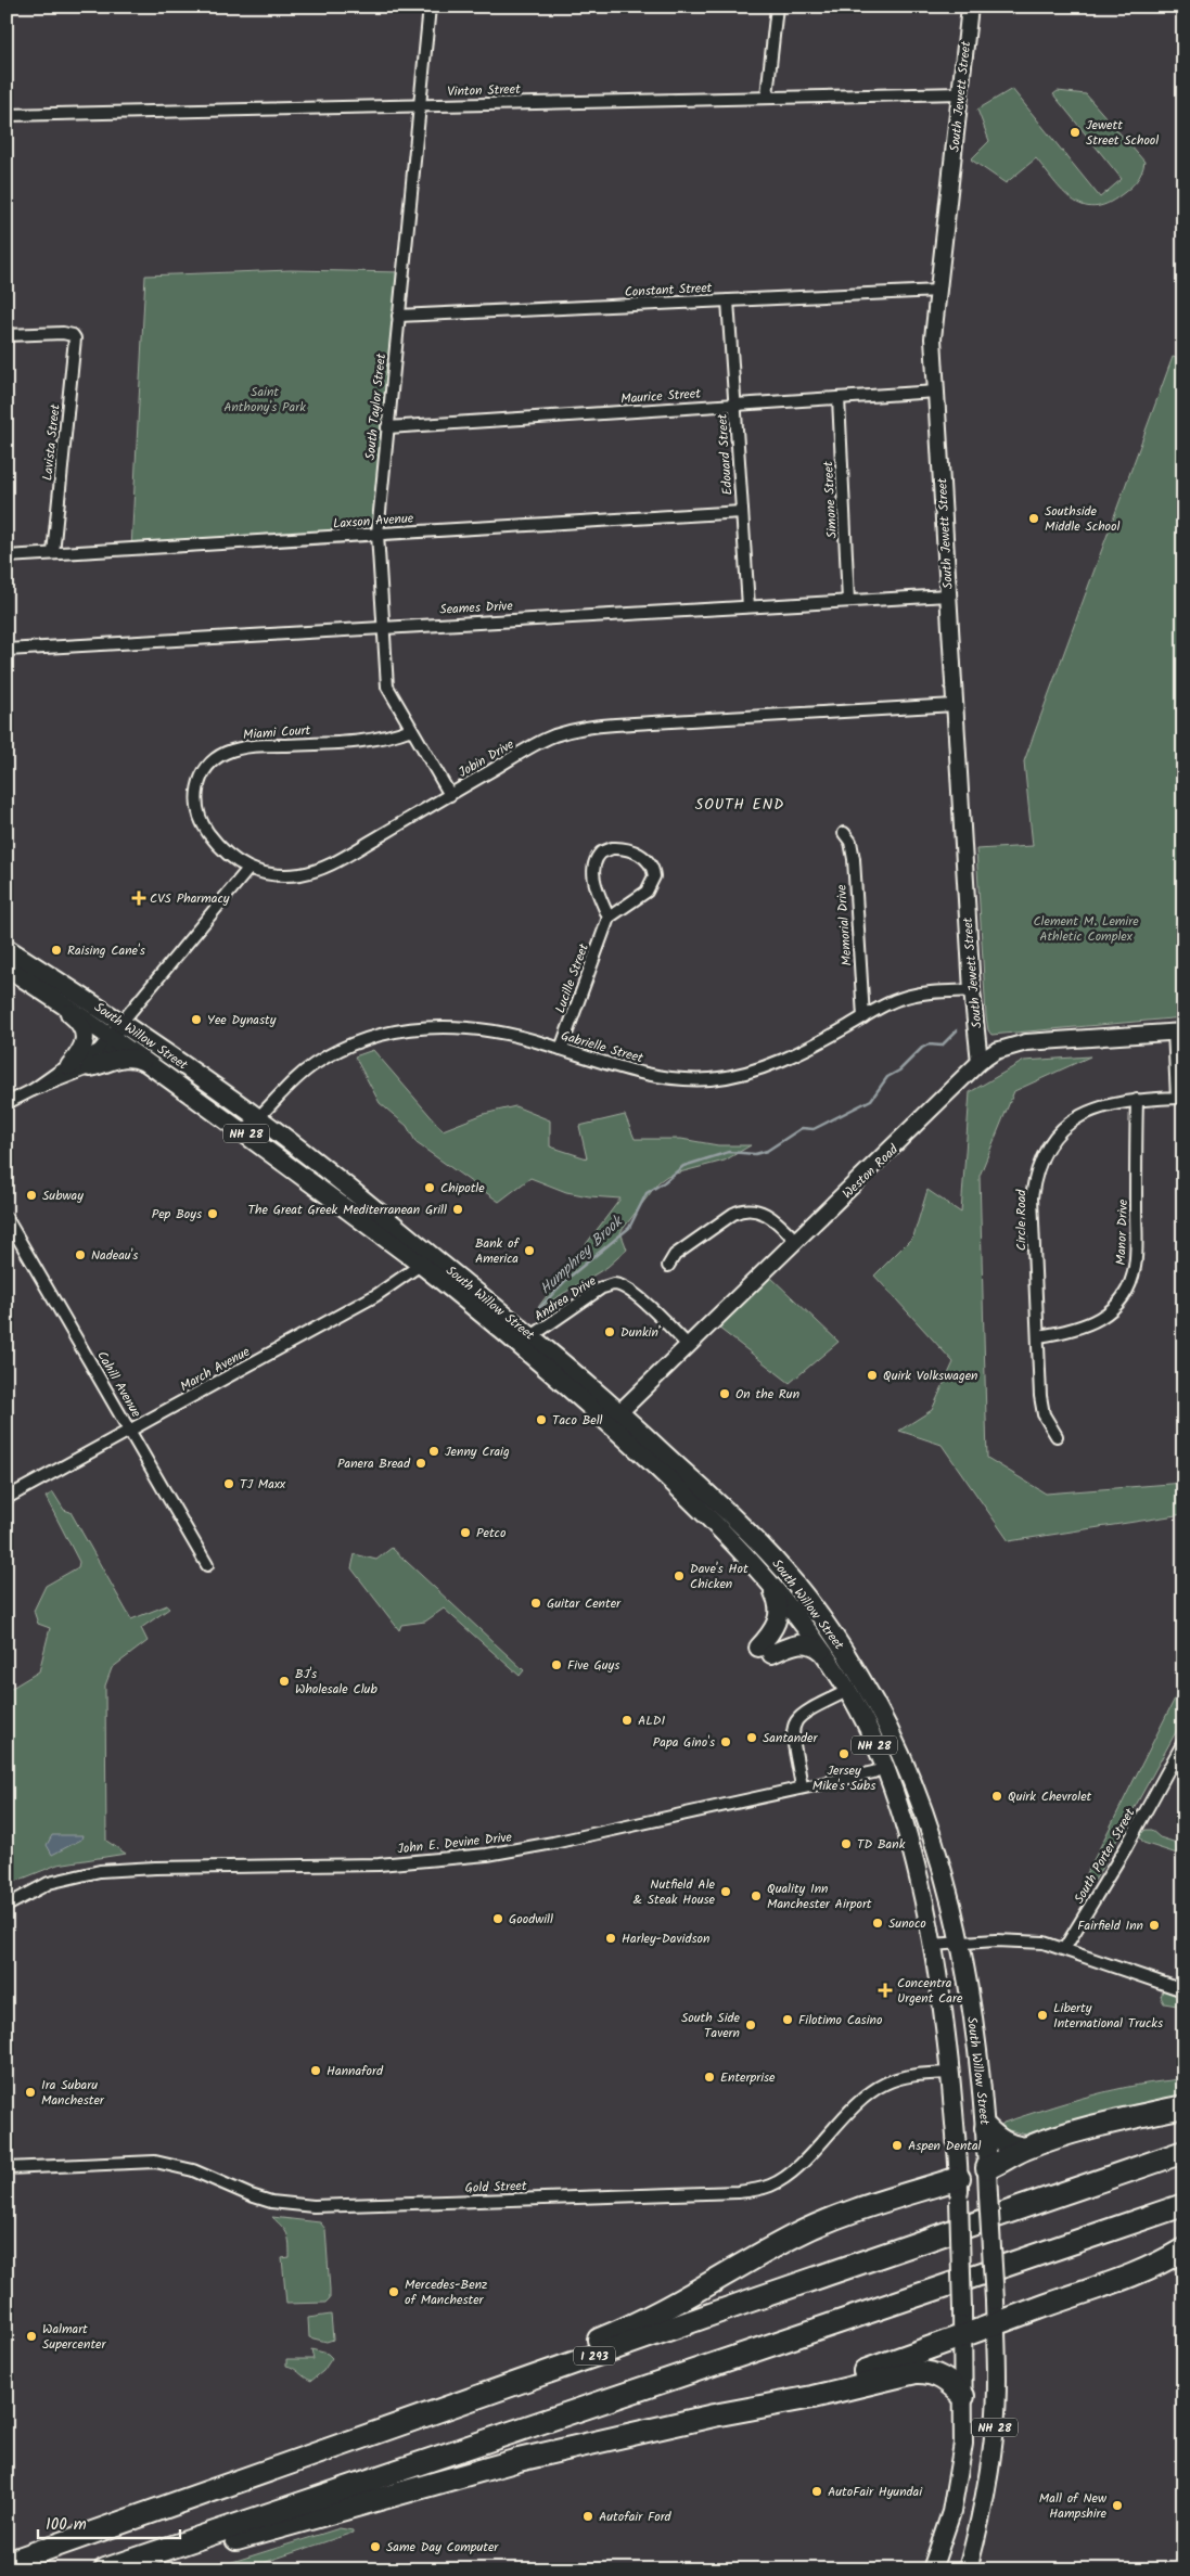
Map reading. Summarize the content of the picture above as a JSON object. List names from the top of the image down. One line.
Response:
{"streets":{"highway":["I 293"],"main road":["South Willow Street","NH 28"],"street":["Vinton Street","South Jewett Street","Constant Street","Maurice Street","South Taylor Street","Lavista Street","Edouard Street","Simone Street","Laxson Avenue","Seames Drive","Miami Court","Jobin Drive","Memorial Drive","Lucille Street","Gabrielle Street","Weston Road","Circle Road","Manor Drive","Andrea Drive","March Avenue","Cahill Avenue","John E. Devine Drive","South Porter Street","Gold Street"]},"crossings":[["Vinton Street","South Jewett Street"],["Vinton Street","South Taylor Street"],["South Jewett Street","Constant Street"],["South Jewett Street","Maurice Street"],["South Jewett Street","Seames Drive"],["South Jewett Street","Jobin Drive"],["South Jewett Street","Gabrielle Street"],["South Jewett Street","Weston Road"],["Constant Street","South Taylor Street"],["Constant Street","Edouard Street"],["Maurice Street","South Taylor Street"],["Maurice Street","Edouard Street"],["Maurice Street","Simone Street"],["South Taylor Street","Laxson Avenue"],["South Taylor Street","Seames Drive"],["South Taylor Street","Miami Court"],["South Taylor Street","Jobin Drive"],["Lavista Street","Laxson Avenue"],["Edouard Street","Laxson Avenue"],["Edouard Street","Seames Drive"],["Simone Street","Seames Drive"],["Miami Court","Jobin Drive"],["Memorial Drive","Gabrielle Street"],["Lucille Street","Gabrielle Street"],["South Willow Street","Gabrielle Street"],["South Willow Street","Weston Road"],["South Willow Street","Andrea Drive"],["South Willow Street","March Avenue"],["South Willow Street","John E. Devine Drive"],["South Willow Street","Gold Street"],["Weston Road","Circle Road"],["Weston Road","Andrea Drive"],["Circle Road","Manor Drive"],["March Avenue","Cahill Avenue"]],"districts":["SOUTH END"],"water":["Humphrey Brook"],"parks":["Saint Anthony's Park","Clement M. Lemire Athletic Complex"],"places":{"other":["Jewett Street School","Southside Middle School","Raising Cane's","Yee Dynasty","Chipotle","Subway","The Great Greek Mediterranean Grill","Pep Boys","Bank of America","Nadeau's","Dunkin'","Quirk Volkswagen","On the Run","Taco Bell","Jenny Craig","Panera Bread","TJ Maxx","Petco","Dave's Hot Chicken","Guitar Center","Five Guys","BJ's Wholesale Club","ALDI","Santander","Papa Gino's","Jersey Mike's Subs","Quirk Chevrolet","TD Bank","Nutfield Ale & Steak House","Quality Inn Manchester Airport","Goodwill","Sunoco","Fairfield Inn","Harley-Davidson","Liberty International Trucks","Filotimo Casino","South Side Tavern","Hannaford","Enterprise","Ira Subaru Manchester","Aspen Dental","Mercedes-Benz of Manchester","Walmart Supercenter","AutoFair Hyundai","Mall of New Hampshire","Autofair Ford","Same Day Computer"],"health":["CVS Pharmacy","Concentra Urgent Care"]},"scale_bar":"100 m"}
